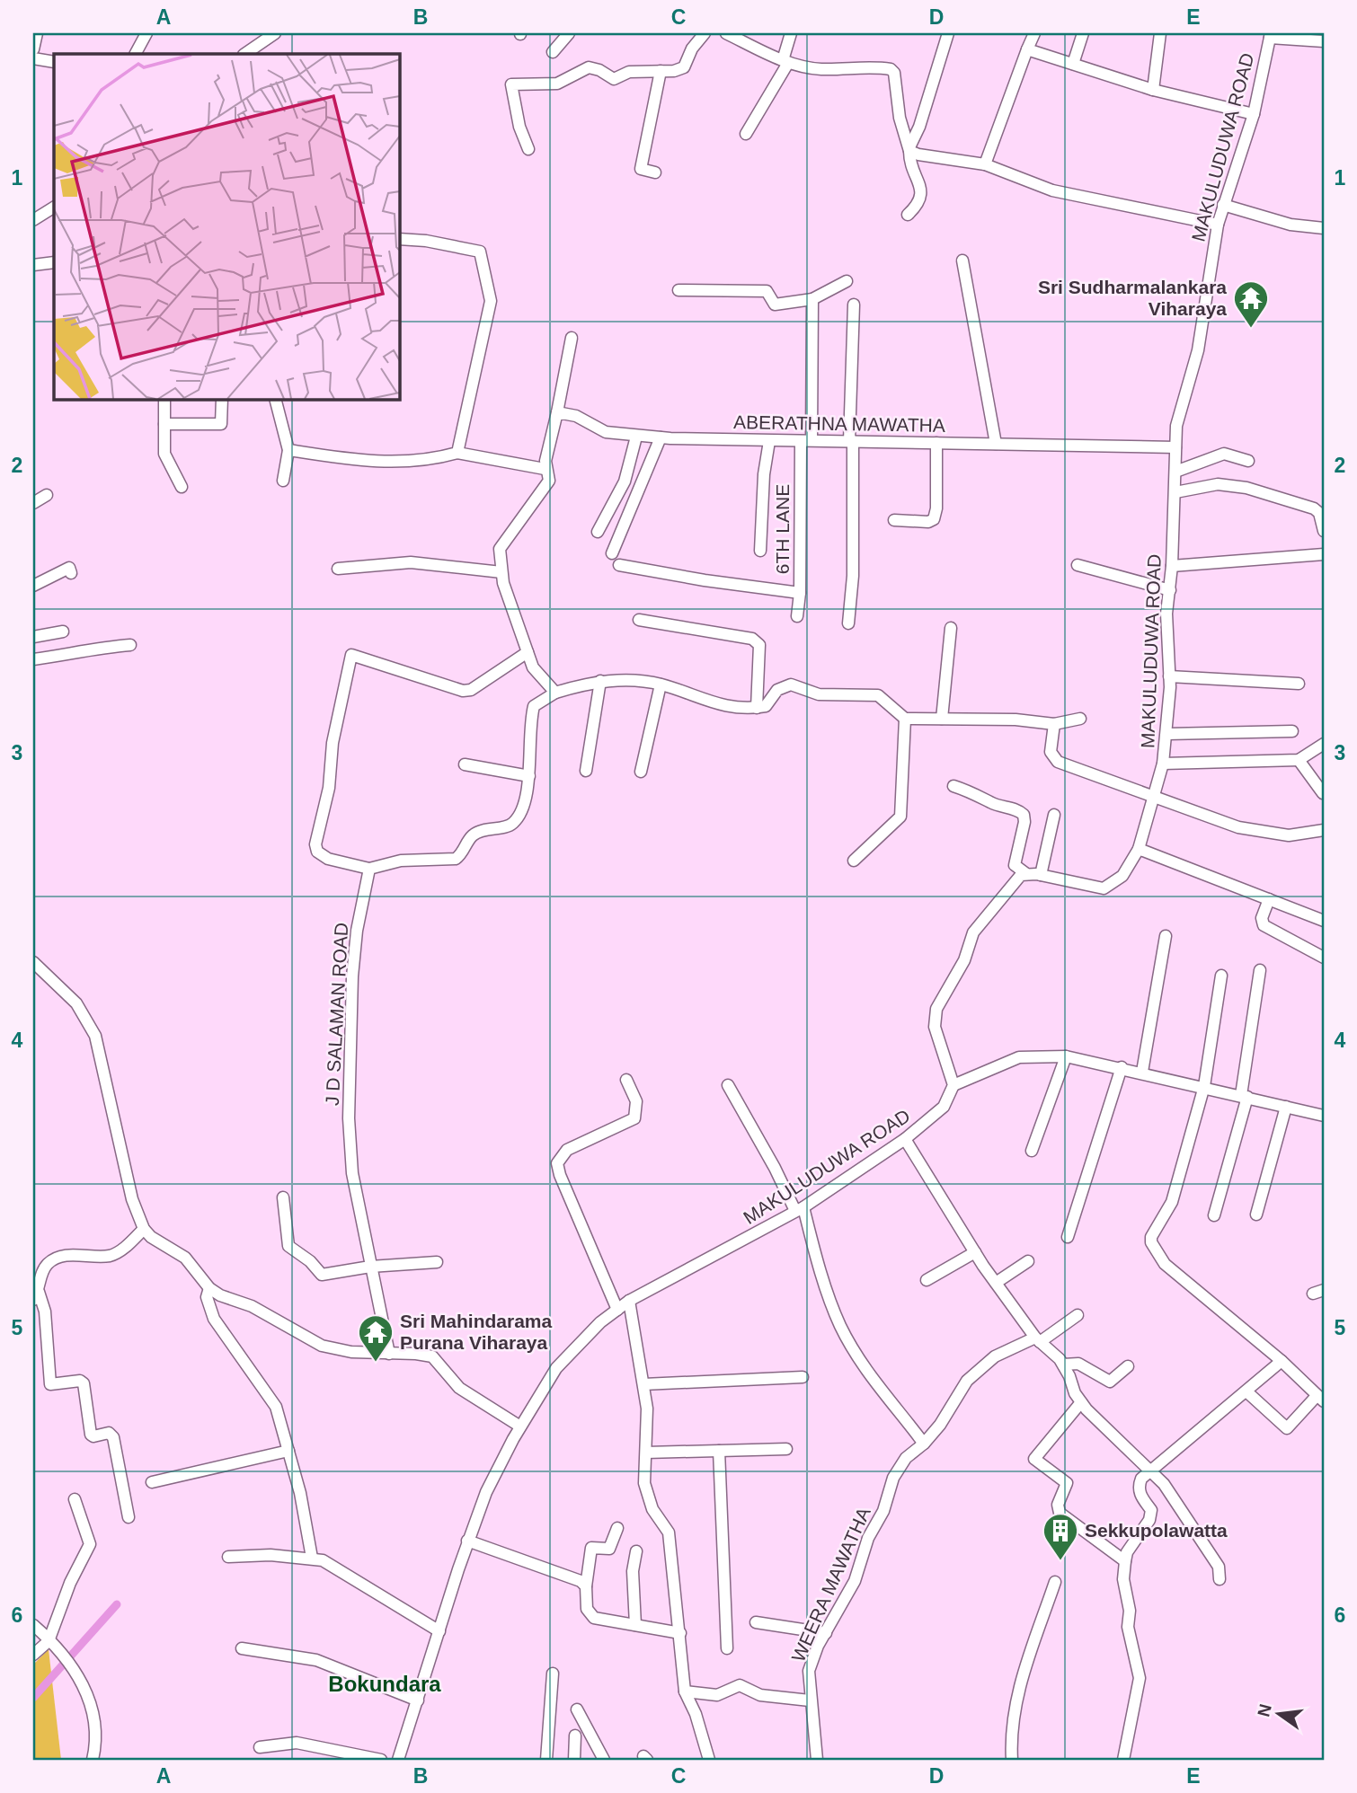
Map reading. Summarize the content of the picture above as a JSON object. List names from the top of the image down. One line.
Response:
{"streets":{"street":["MAKULUDUWA ROAD","ABERATHNA MAWATHA","6TH LANE","J D SALAMAN ROAD","WEERA MAWATHA"]},"crossings":[["MAKULUDUWA ROAD","ABERATHNA MAWATHA"],["ABERATHNA MAWATHA","6TH LANE"]],"districts":["Bokundara"],"places":{"temple":["Sri Sudharmalankara Viharaya","Sri Mahindarama Purana Viharaya"],"building":["Sekkupolawatta"]},"north":"left","grid":{"columns":["A","B","C","D","E"],"rows":["1","2","3","4","5","6"]}}
